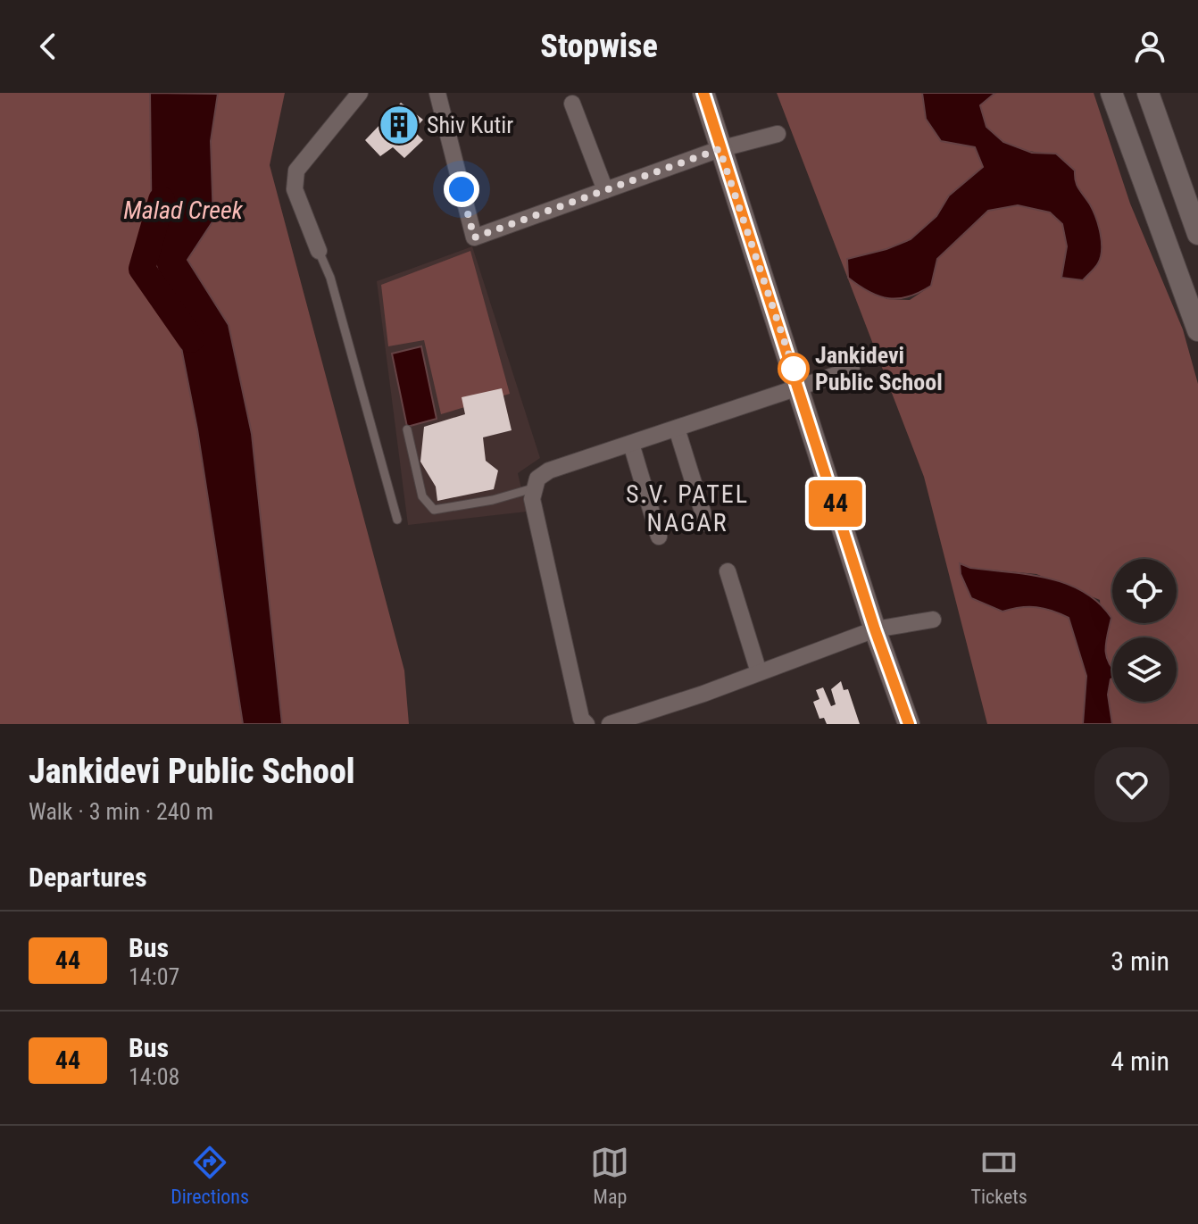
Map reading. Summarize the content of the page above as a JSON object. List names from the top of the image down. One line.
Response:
{"districts":["S.V. PATEL NAGAR"],"water":["Malad Creek"],"places":{"building":["Shiv Kutir"],"other":["Jankidevi Public School"]},"lines":["bus line 44"],"page":{"header":"Stopwise","on_map":"44","heading":[["Jankidevi Public School","Walk · 3 min · 240 m"],"Departures"],"list":[{"mark":"44","name":"Bus","note":"14:07","value":"3 min"},{"mark":"44","name":"Bus","note":"14:08","value":"4 min"}],"tabs":["Directions","Map","Tickets"]}}
